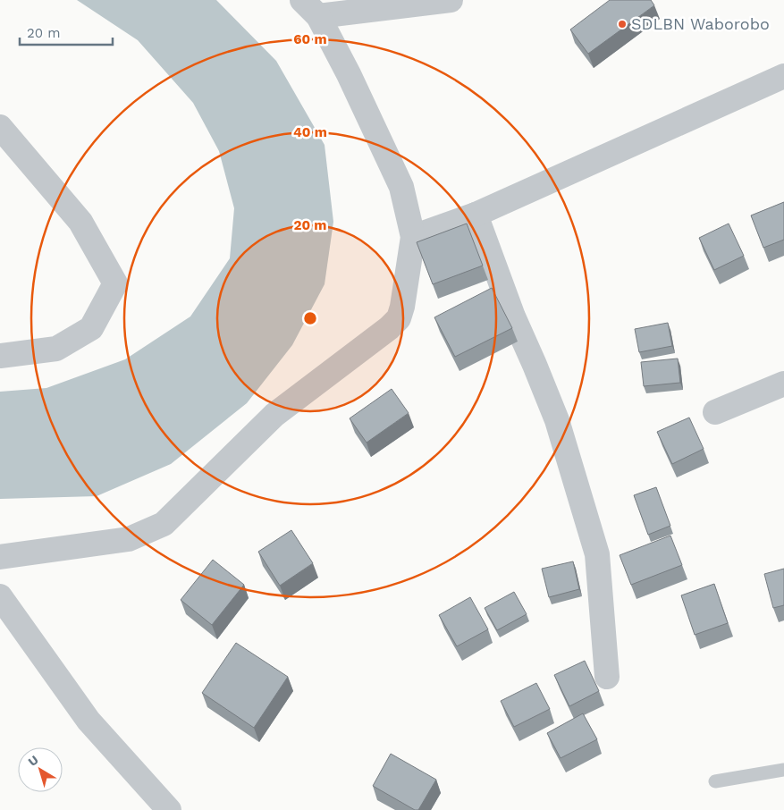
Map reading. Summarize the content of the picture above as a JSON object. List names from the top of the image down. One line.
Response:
{"places":["SDLBN Waborobo"],"scale_bar":"20 m","north":"top left","rings":["60 m","40 m","20 m"]}
